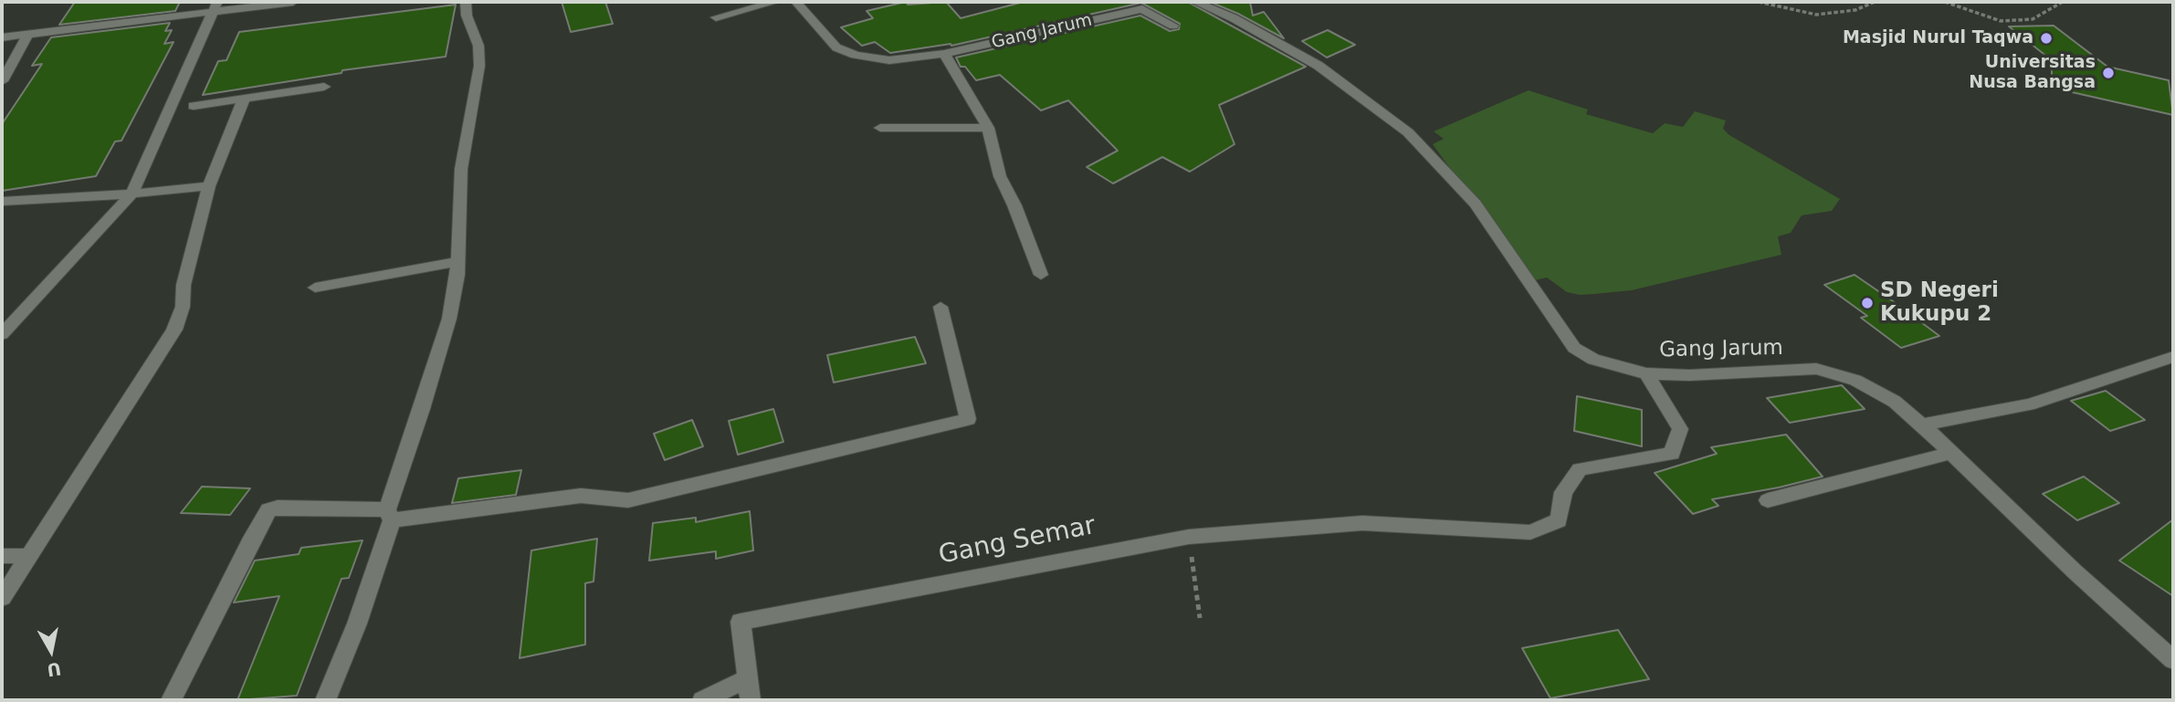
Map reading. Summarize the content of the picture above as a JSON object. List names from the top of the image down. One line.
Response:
{"streets":{"street":["Gang Jarum","Gang Semar"]},"crossings":[["Gang Jarum","Gang Semar"]],"places":["Masjid Nurul Taqwa","Universitas Nusa Bangsa","SD Negeri Kukupu 2"],"north":"bottom"}
